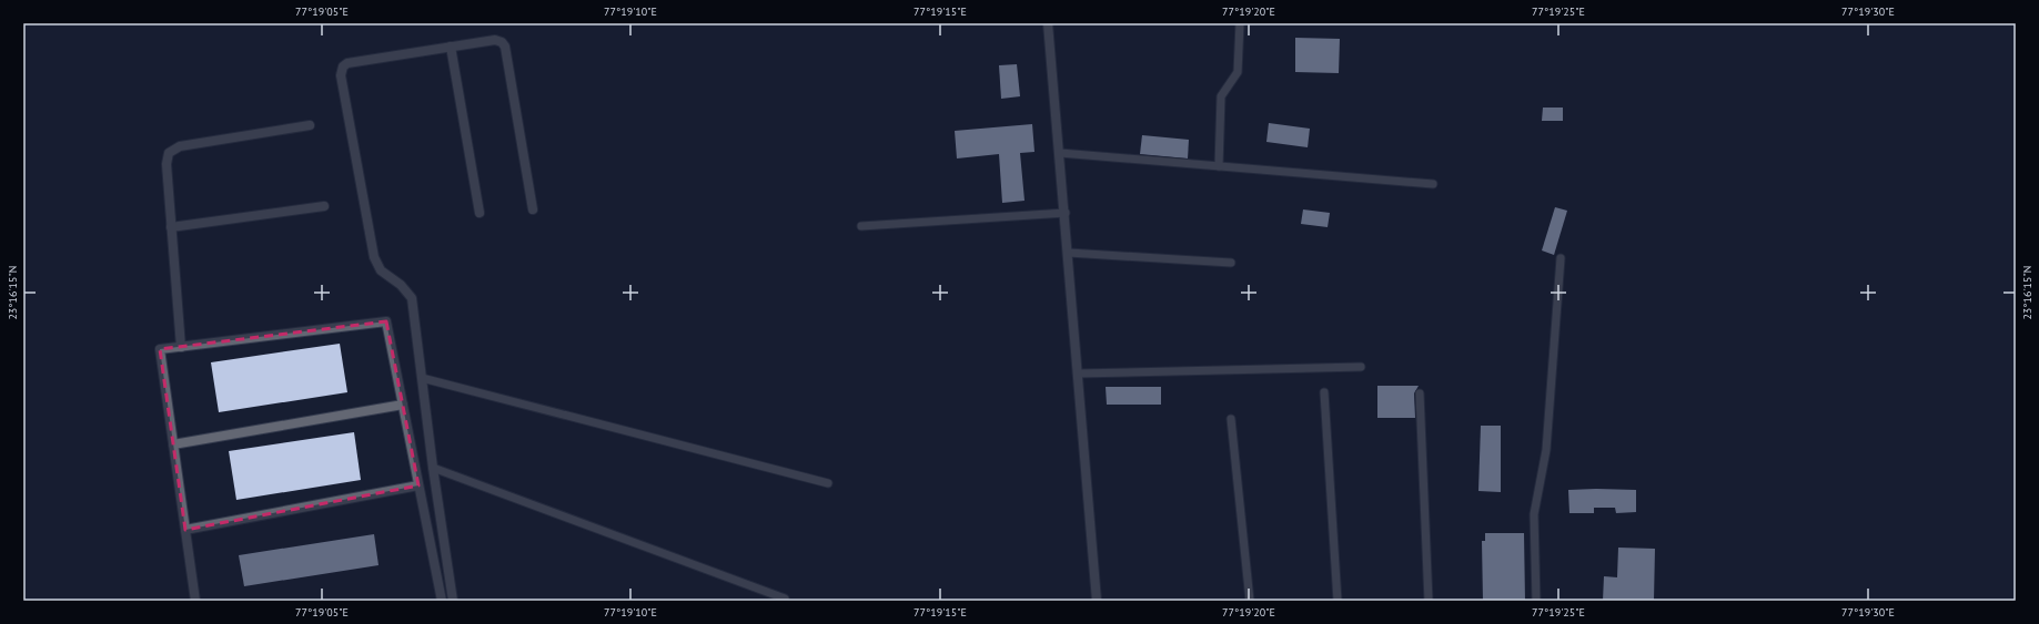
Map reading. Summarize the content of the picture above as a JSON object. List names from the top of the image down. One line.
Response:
{"coordinates":["77°19'05\"E","77°19'10\"E","77°19'15\"E","77°19'20\"E","77°19'25\"E","77°19'30\"E","23°16'15\"N"]}
